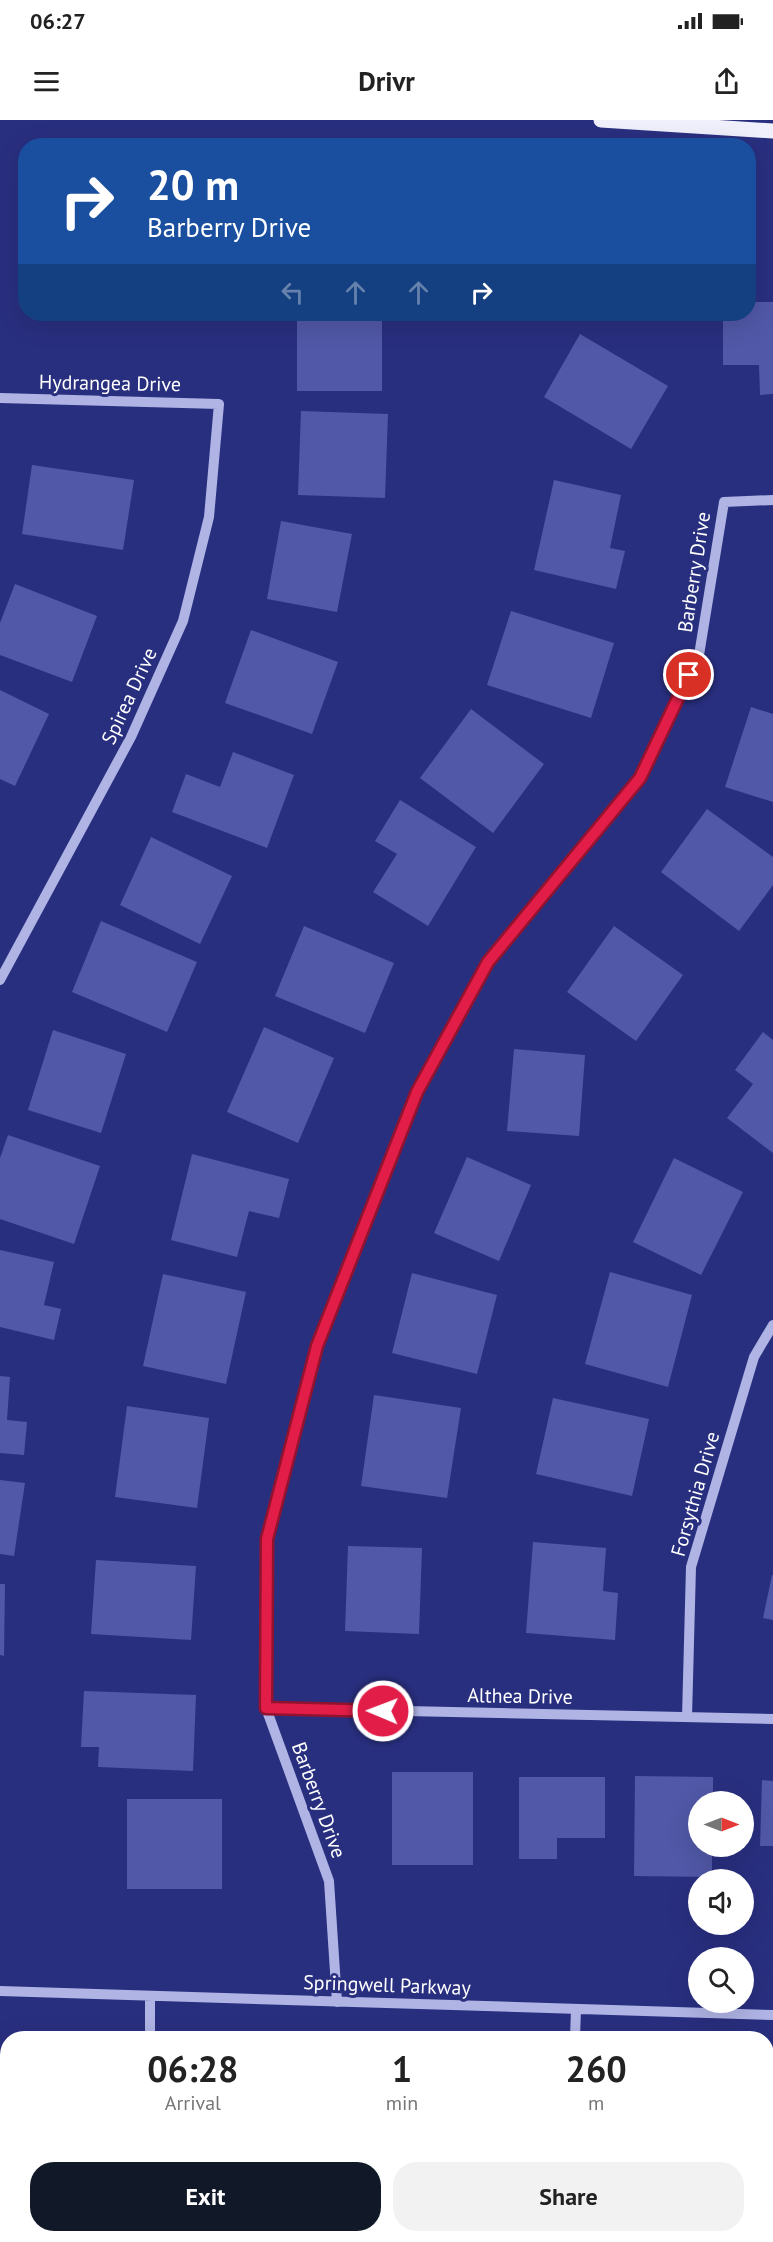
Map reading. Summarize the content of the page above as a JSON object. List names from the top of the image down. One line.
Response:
{"streets":{"street":["Hydrangea Drive","Barberry Drive","Spirea Drive","Forsythia Drive","Althea Drive","Springwell Parkway"]},"crossings":[["Hydrangea Drive","Spirea Drive"],["Barberry Drive","Althea Drive"],["Barberry Drive","Springwell Parkway"],["Forsythia Drive","Althea Drive"]],"north":"right","page":{"status":"06:27","header":"Drivr","turn":["20 m","Barberry Drive"],"eta":["06:28","Arrival","1","min","260","m"],"buttons":["Exit","Share"]}}
